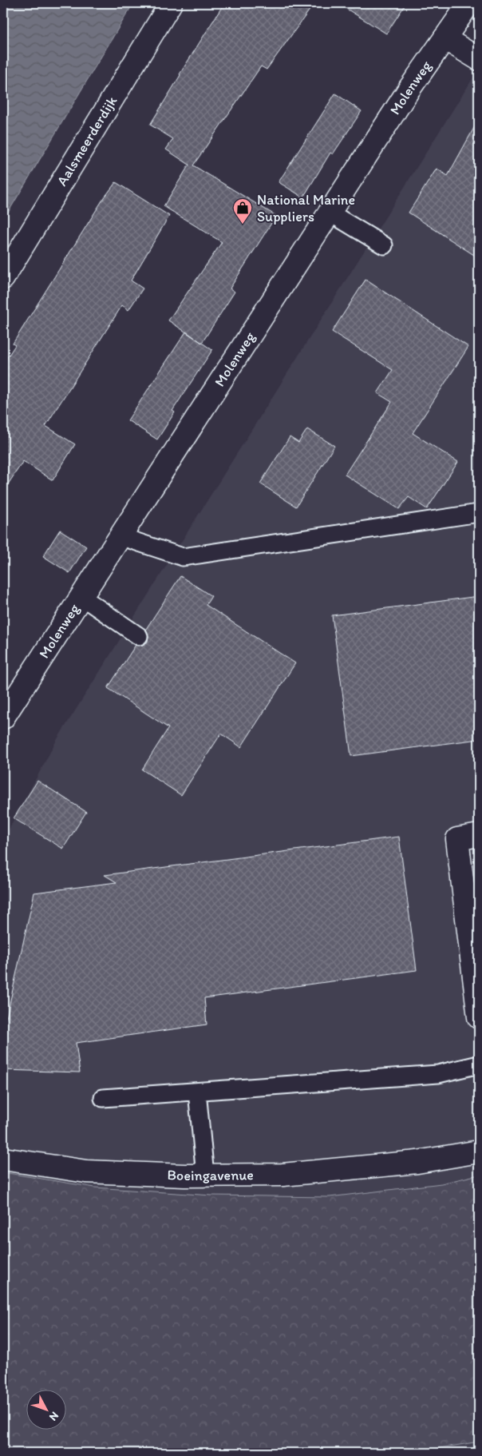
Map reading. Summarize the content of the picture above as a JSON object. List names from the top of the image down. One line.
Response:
{"streets":{"street":["Molenweg","Aalsmeerderdijk","Boeingavenue"]},"places":{"shop":["National Marine Suppliers"]},"north":"bottom right"}
